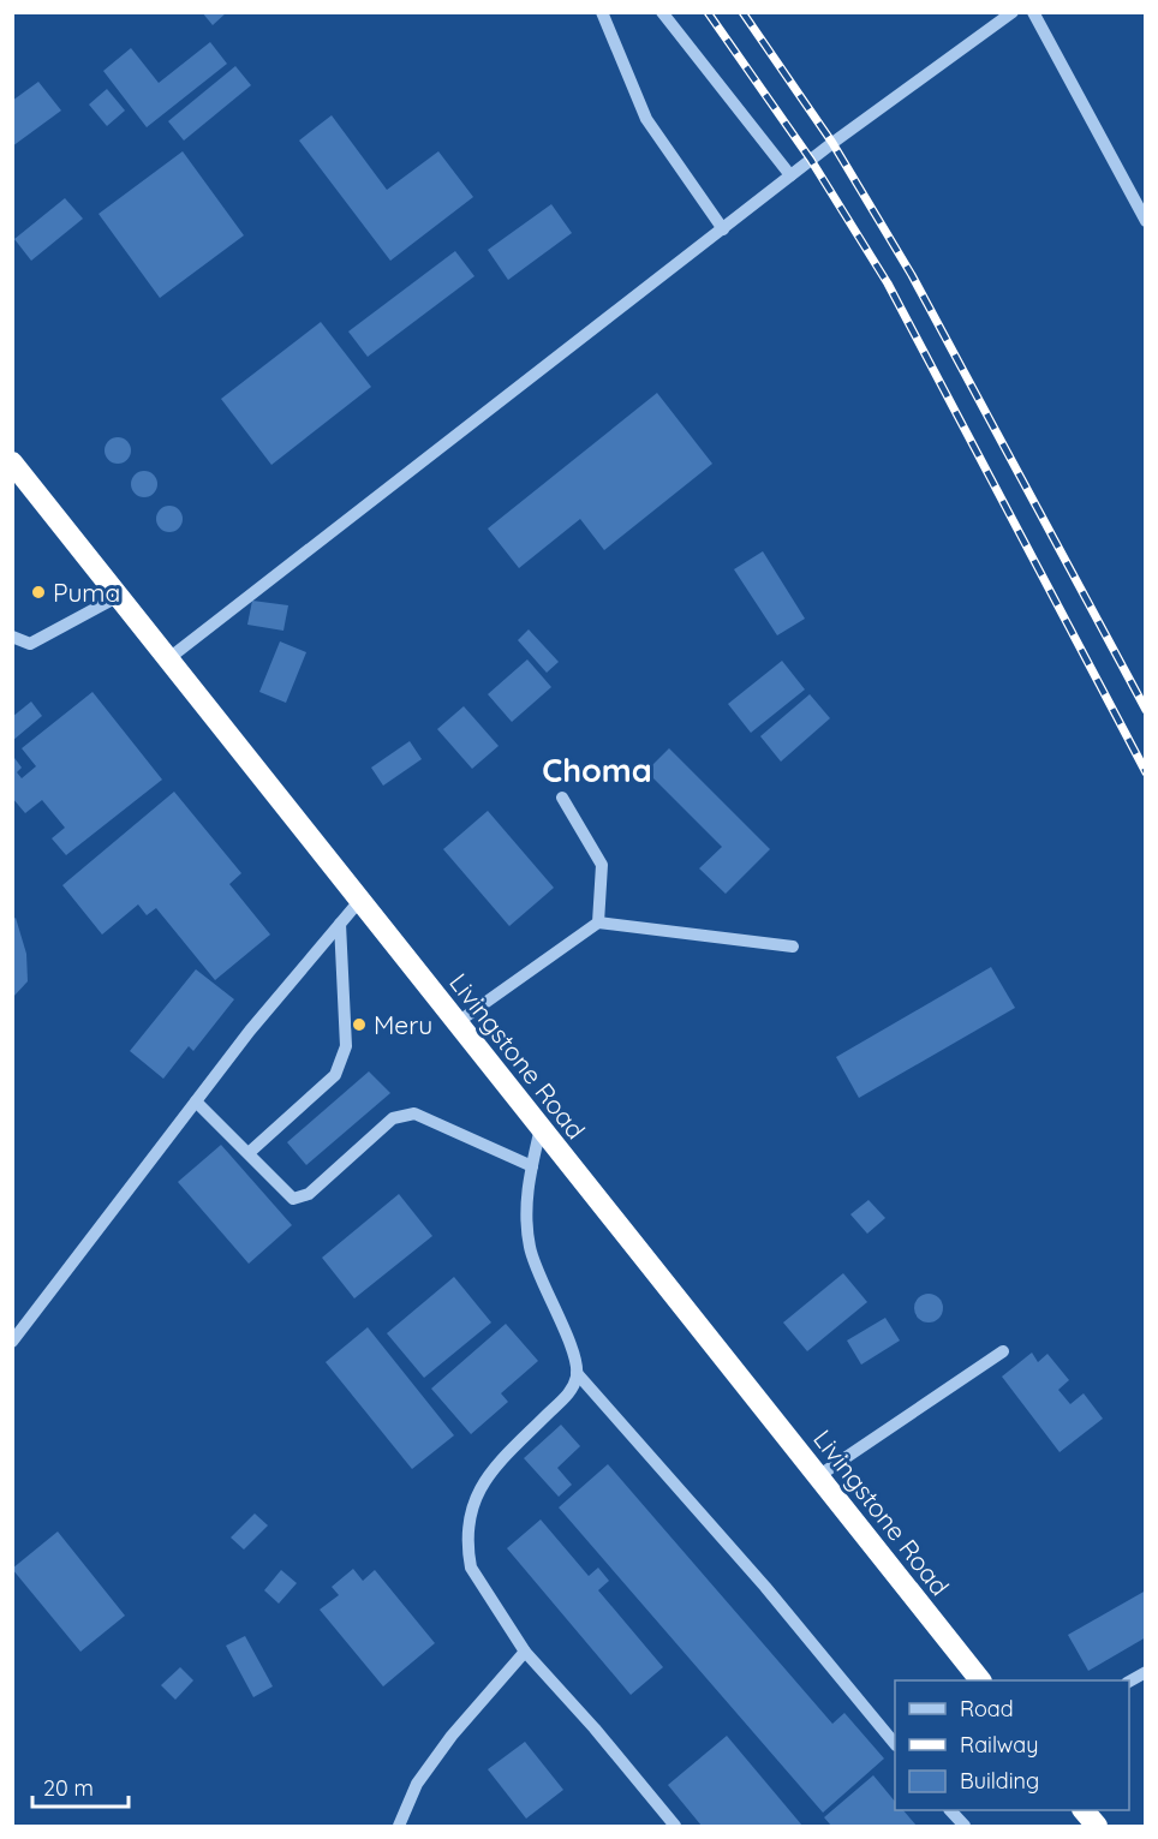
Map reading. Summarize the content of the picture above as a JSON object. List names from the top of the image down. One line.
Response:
{"streets":{"highway":["Livingstone Road"]},"districts":["Choma"],"places":["Puma","Meru"],"legend":["Road","Railway","Building"],"scale_bar":"20 m"}
